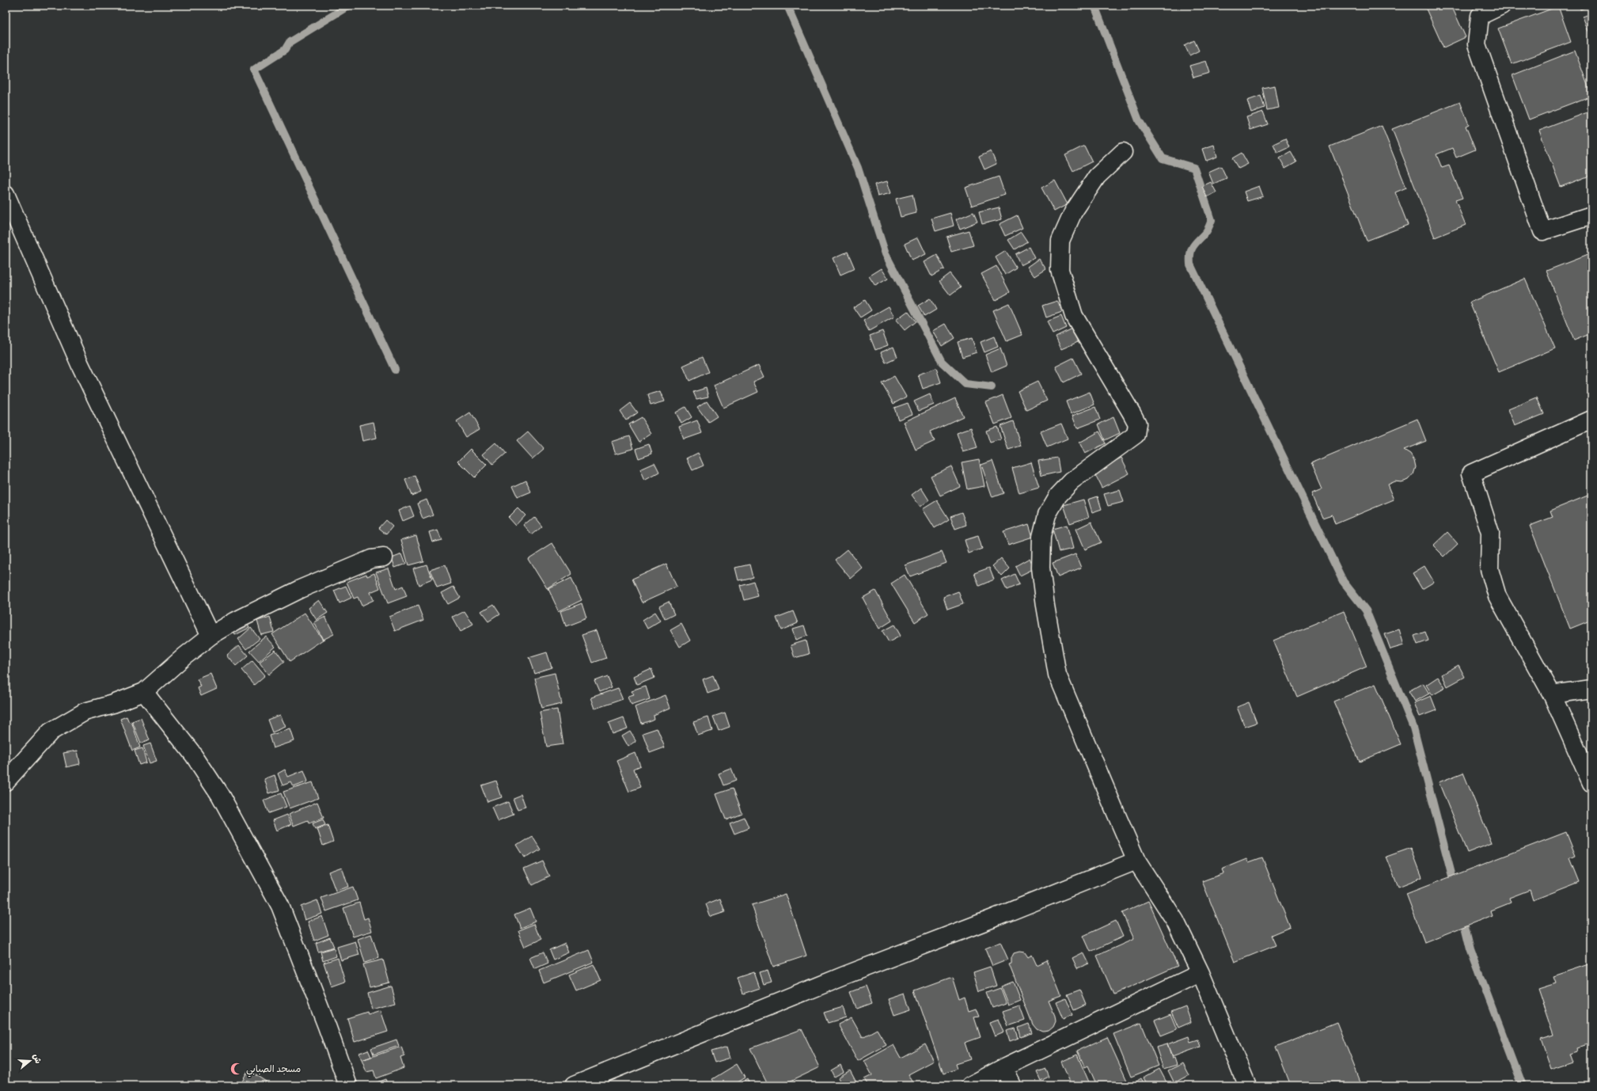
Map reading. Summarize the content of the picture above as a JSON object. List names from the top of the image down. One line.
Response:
{"places":{"mosque":["مسجد الصبابي"]},"north":"right"}
